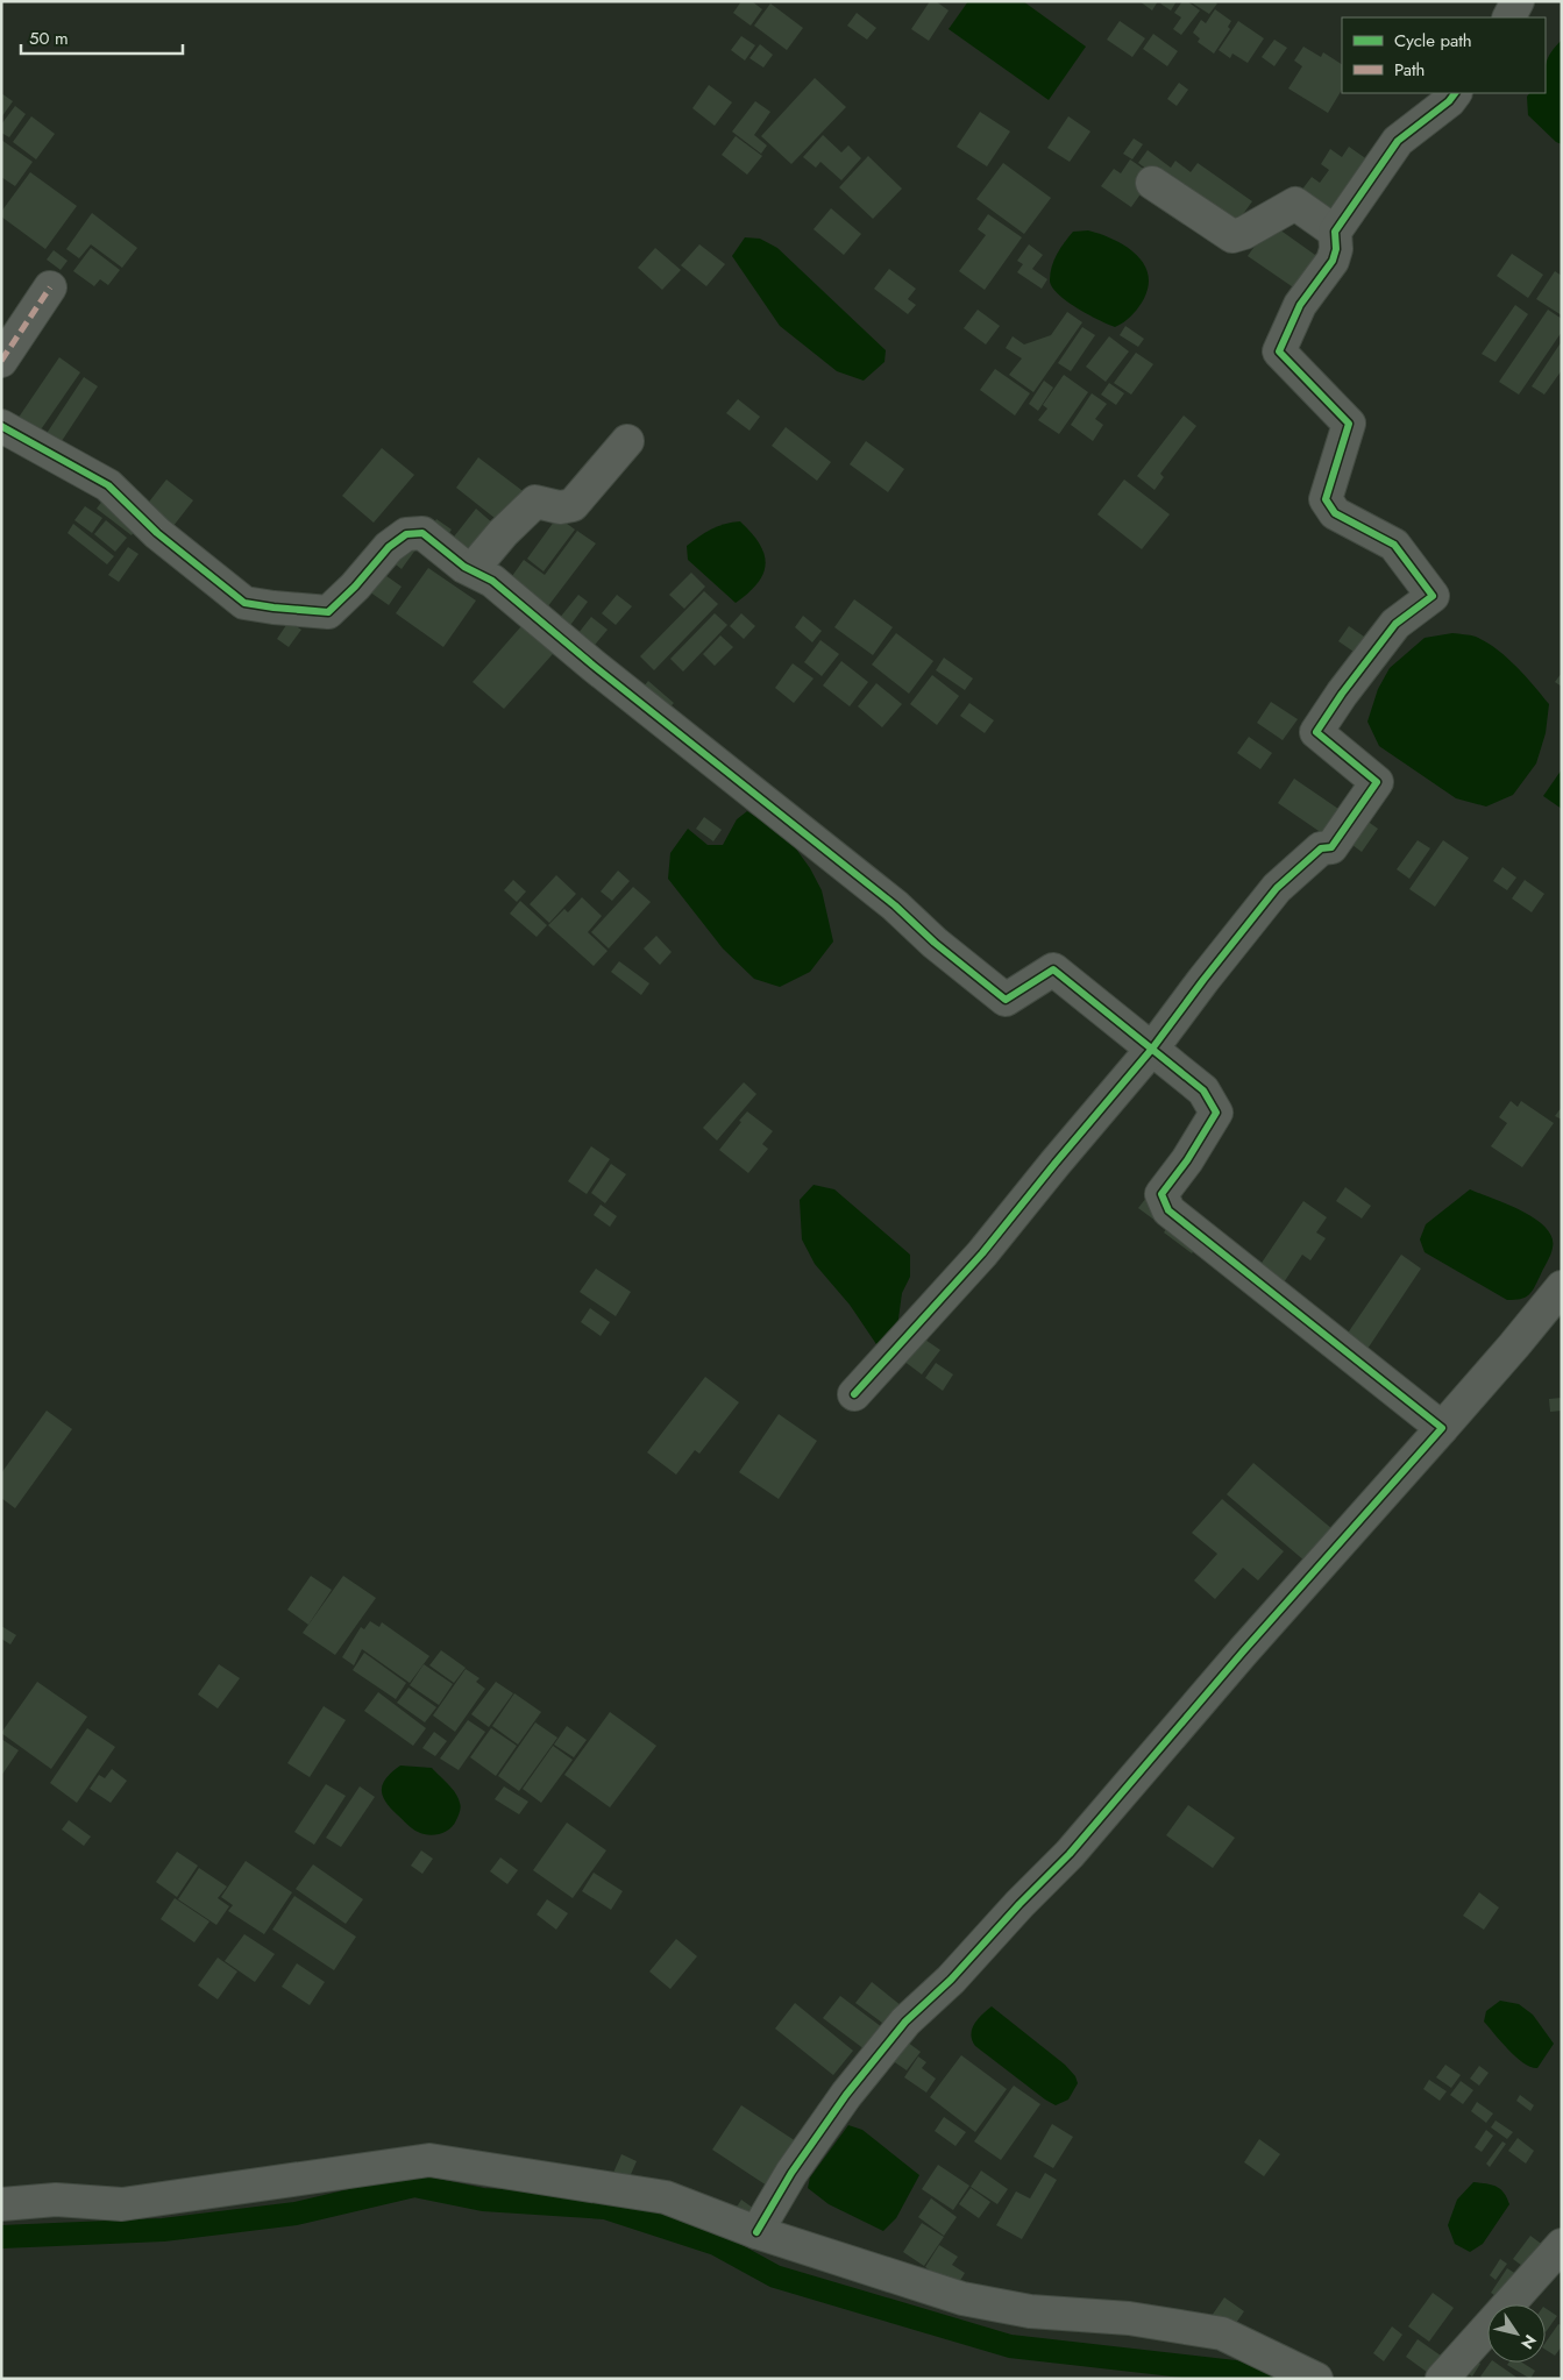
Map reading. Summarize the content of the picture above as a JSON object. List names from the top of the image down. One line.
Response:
{"legend":["Cycle path","Path"],"scale_bar":"50 m","north":"bottom right"}
